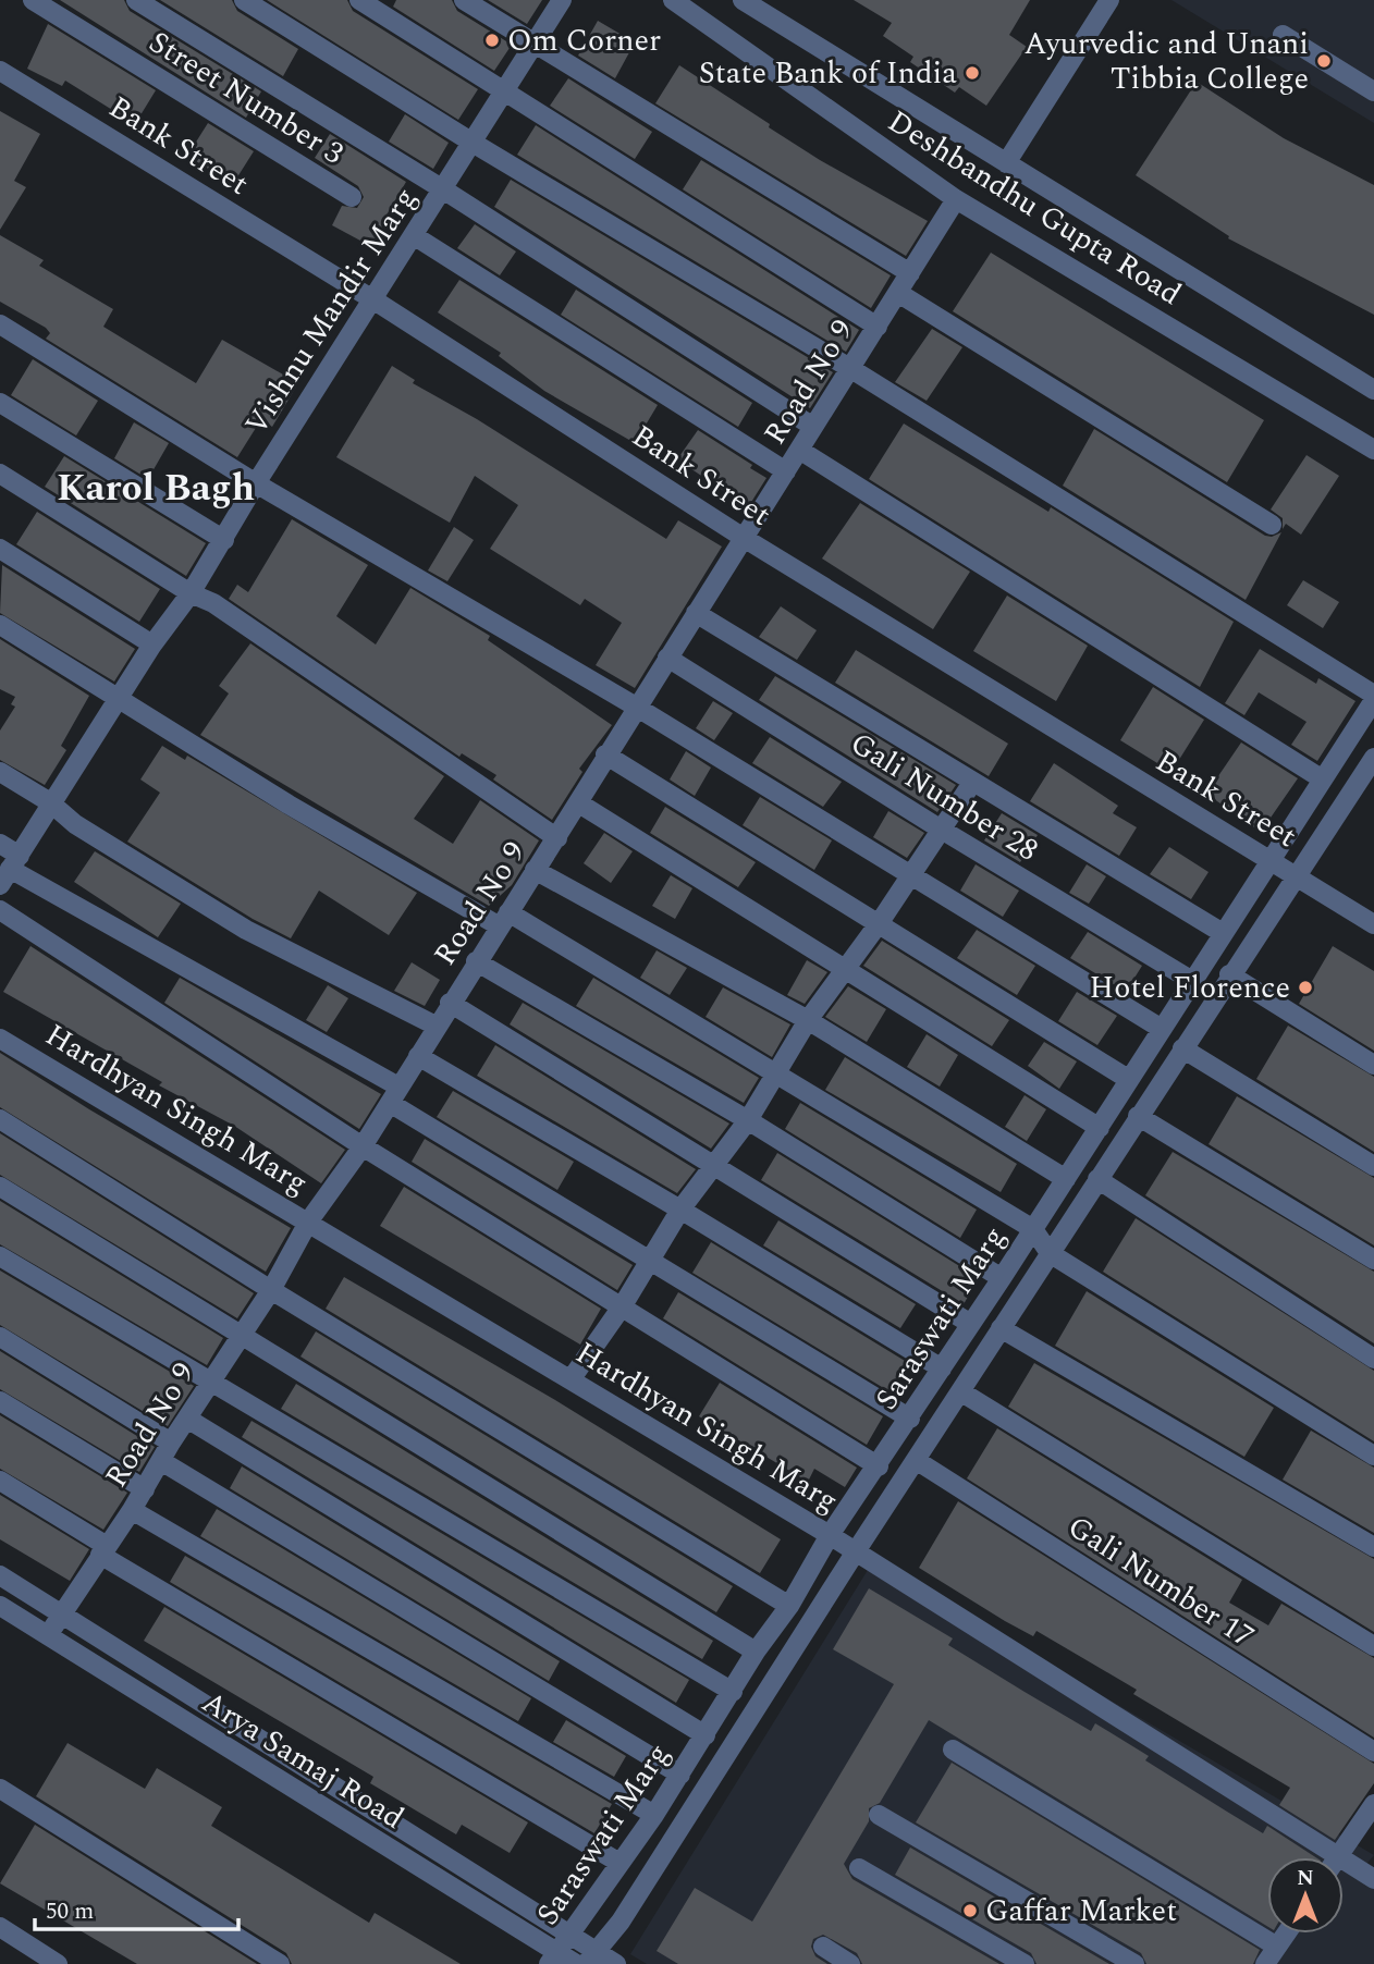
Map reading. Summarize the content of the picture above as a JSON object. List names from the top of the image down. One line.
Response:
{"streets":{"street":["Street Number 3","Bank Street","Deshbandhu Gupta Road","Vishnu Mandir Marg","Road No 9","Gali Number 28","Hardhyan Singh Marg","Saraswati Marg","Gali Number 17","Arya Samaj Road"]},"crossings":[["Bank Street","Vishnu Mandir Marg"],["Bank Street","Road No 9"],["Bank Street","Saraswati Marg"],["Deshbandhu Gupta Road","Road No 9"],["Road No 9","Gali Number 28"],["Road No 9","Hardhyan Singh Marg"],["Road No 9","Arya Samaj Road"],["Gali Number 28","Saraswati Marg"],["Hardhyan Singh Marg","Saraswati Marg"],["Saraswati Marg","Gali Number 17"],["Saraswati Marg","Arya Samaj Road"]],"districts":["Karol Bagh"],"places":["Om Corner","Ayurvedic and Unani Tibbia College","State Bank of India","Hotel Florence","Gaffar Market"],"scale_bar":"50 m","north":"top"}
